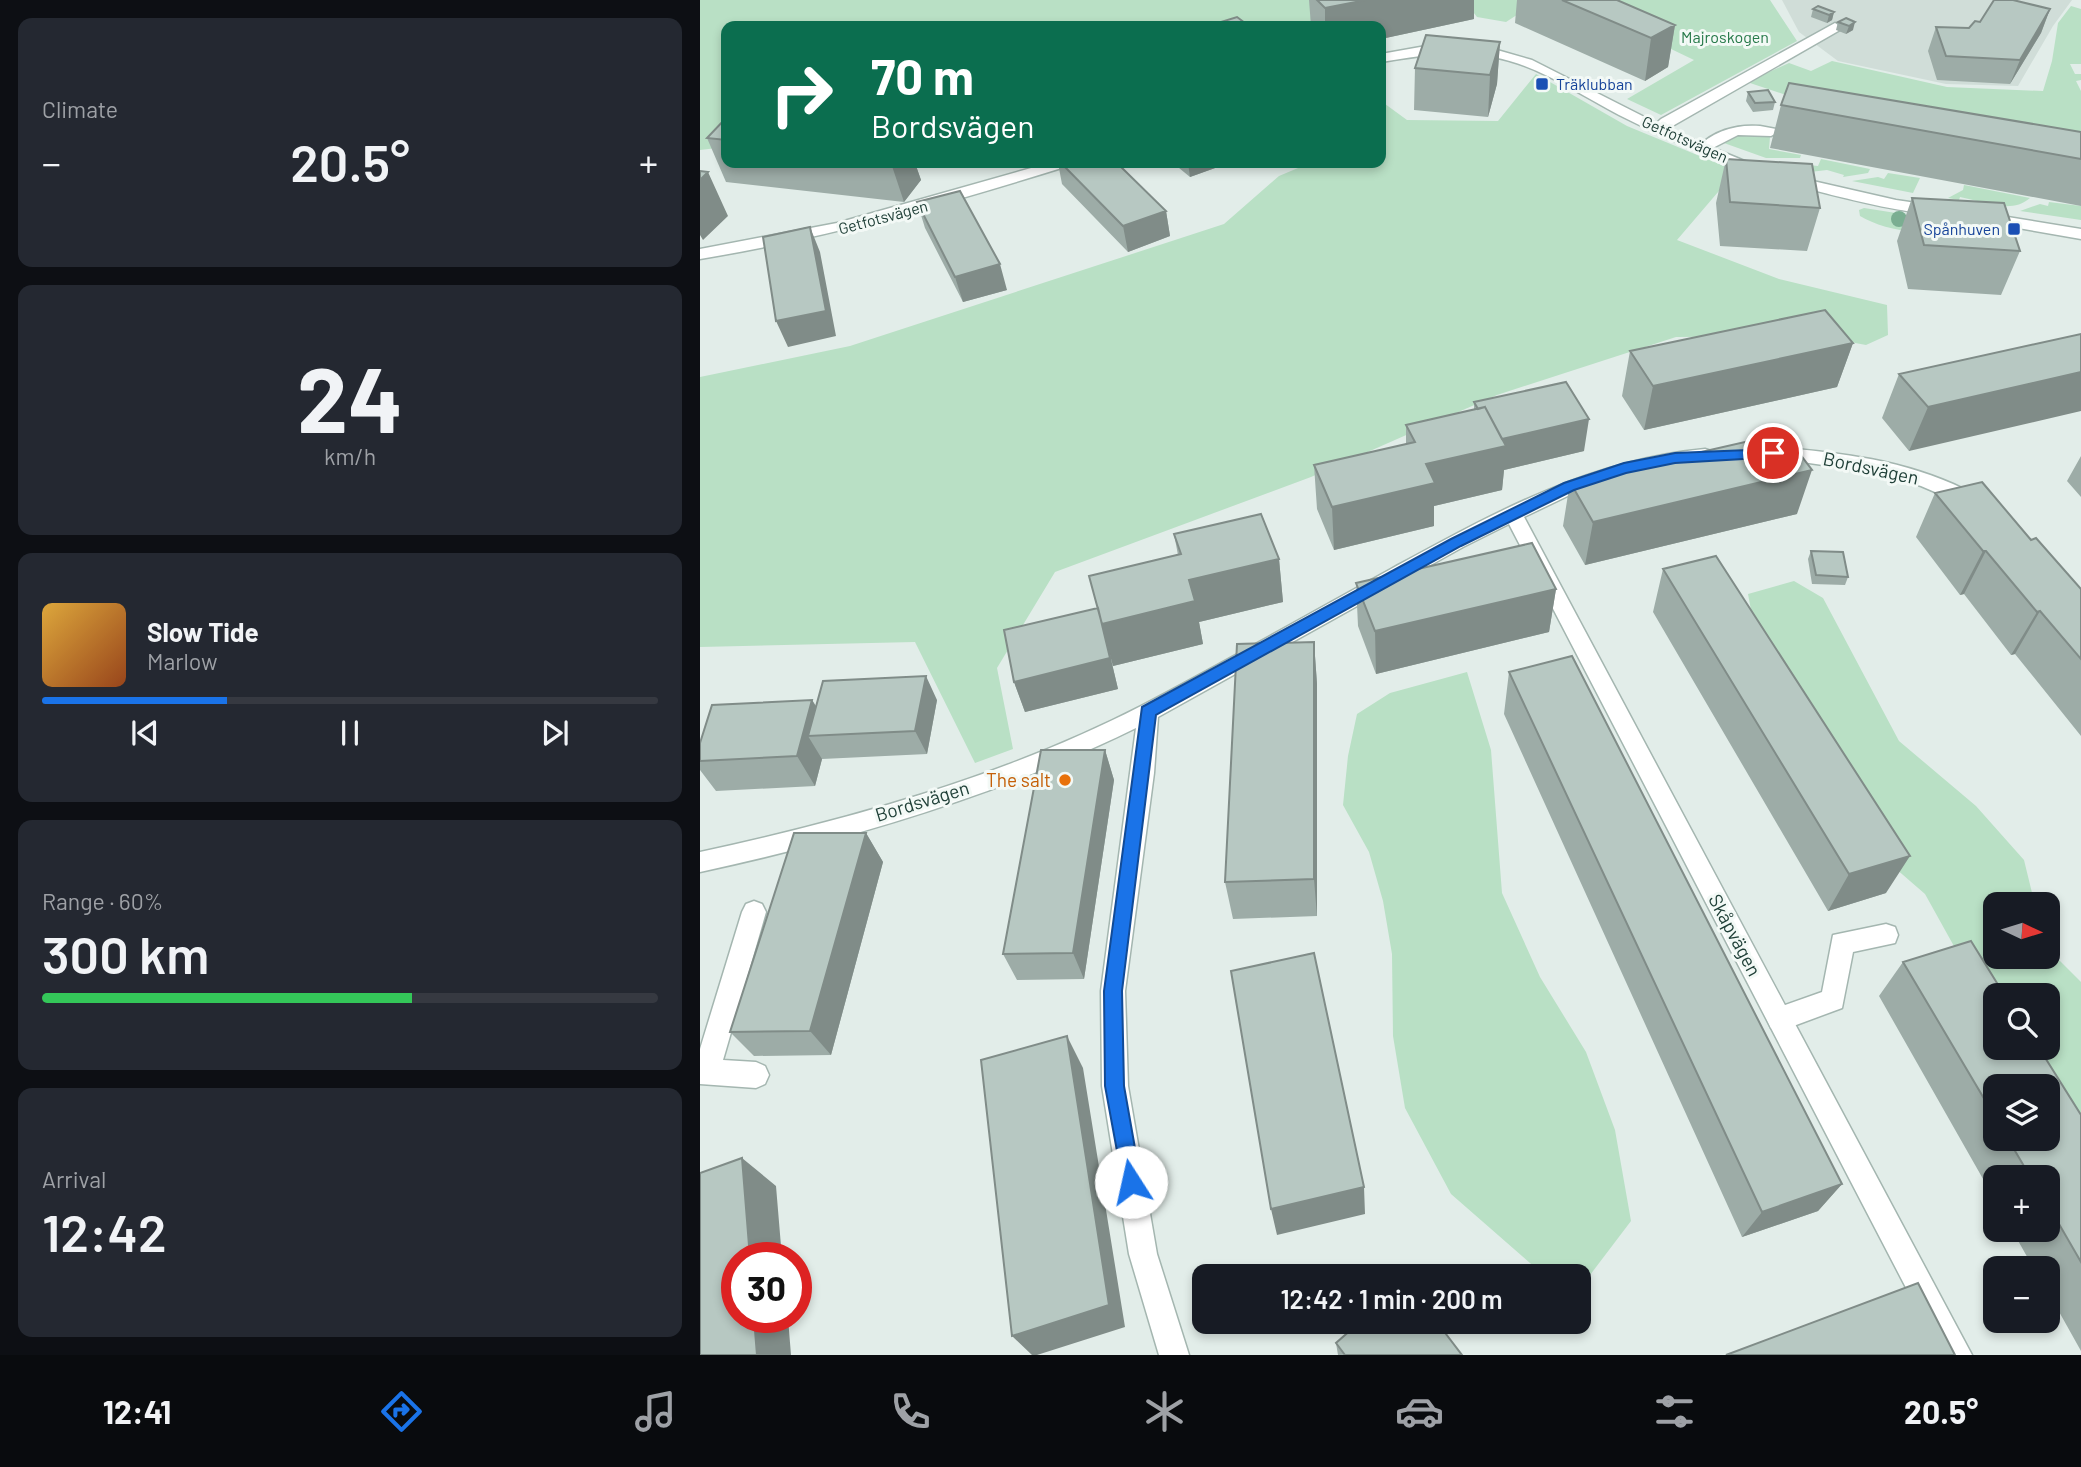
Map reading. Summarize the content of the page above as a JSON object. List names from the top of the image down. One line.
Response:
{"streets":{"street":["Getfotsvägen","Bordsvägen","Skåpvägen"]},"crossings":[["Bordsvägen","Skåpvägen"]],"parks":["Majroskogen"],"places":{"transit":["Träklubban","Spånhuven"],"other":["The salt"]},"north":"right","page":{"tile":["Climate",["24","km/h"],["Range · 60%","300 km"],["Arrival","12:42"]],"turn":["70 m","Bordsvägen"],"heat":["−","20.5°","+"],"song":["Slow Tide","Marlow"],"map_buttons":["+","−"],"limit":"30","trip":"12:42 · 1 min · 200 m","tabs":["12:41","20.5°"]}}
